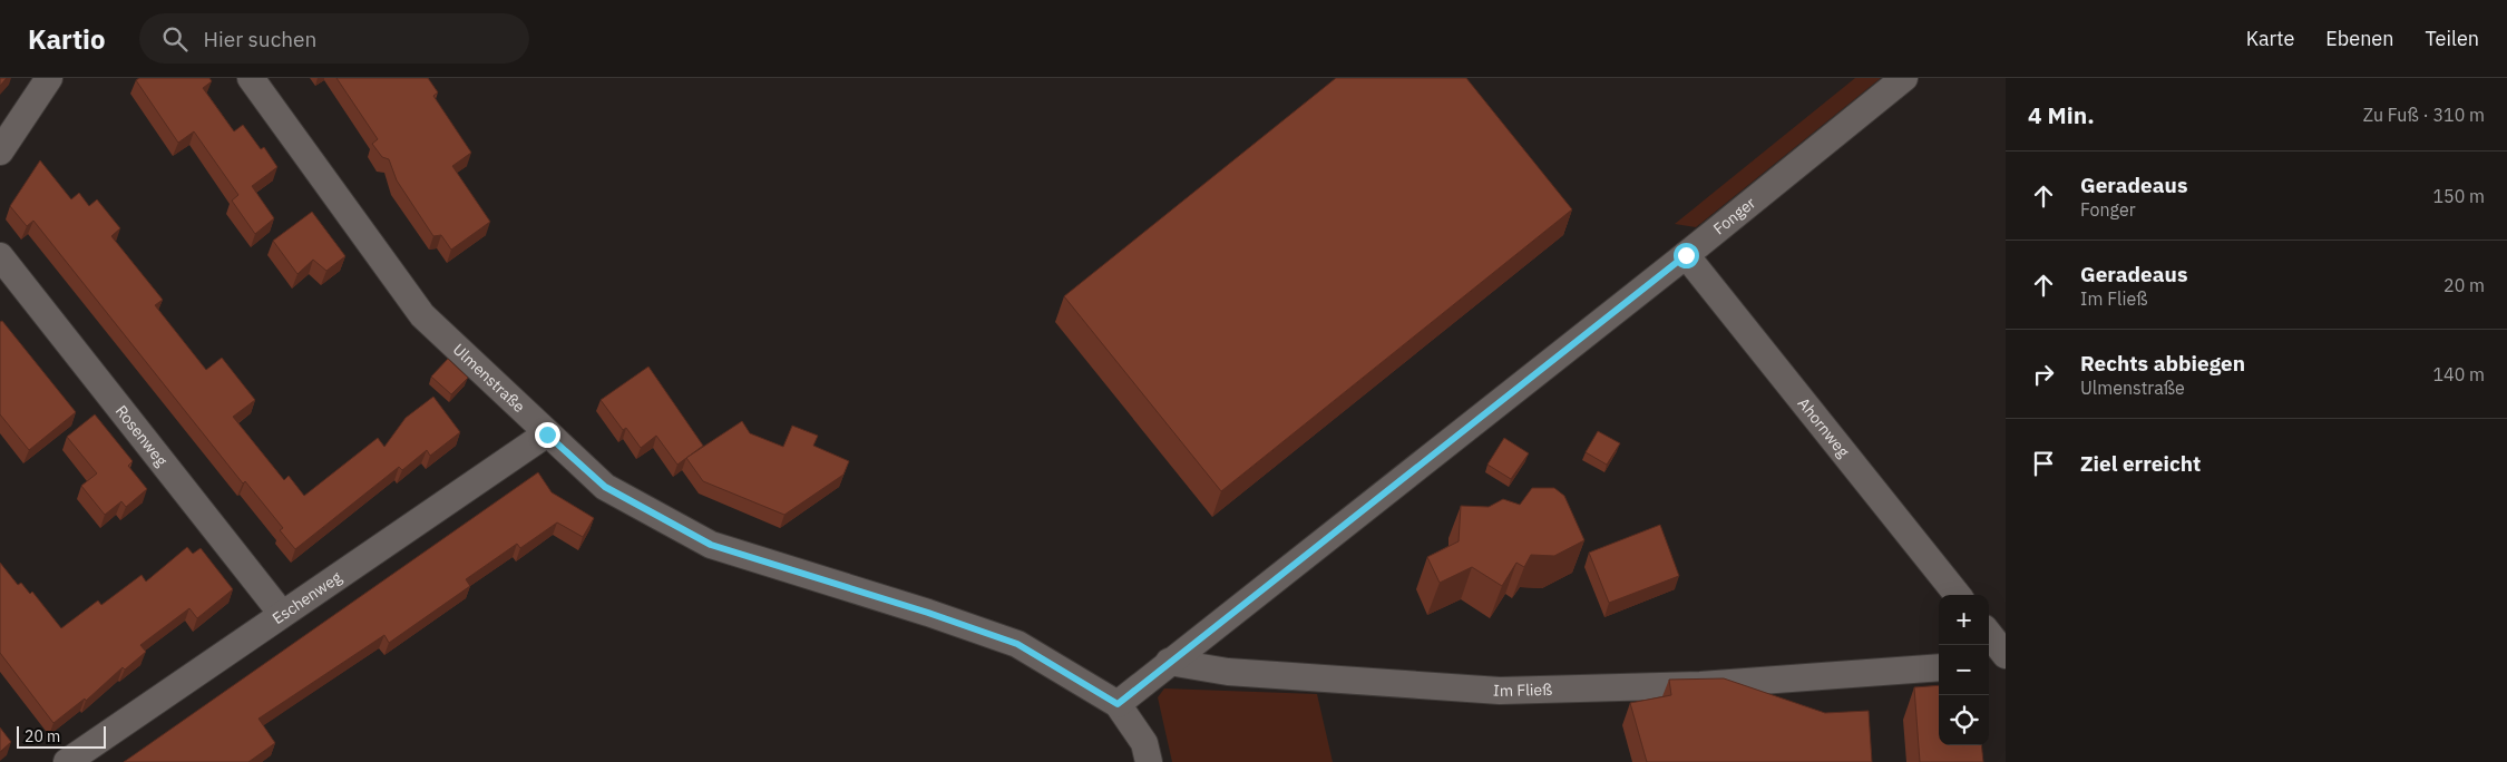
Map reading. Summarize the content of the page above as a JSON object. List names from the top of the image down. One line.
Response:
{"streets":{"street":["Fonger","Ulmenstraße","Ahornweg","Rosenweg","Eschenweg","Im Fließ"]},"crossings":[["Fonger","Ahornweg"],["Fonger","Im Fließ"],["Ulmenstraße","Eschenweg"],["Rosenweg","Eschenweg"]],"scale_bar":"20 m","page":{"header":"Kartio","search":"Hier suchen","nav":["Karte","Ebenen","Teilen"],"heading":["4 Min.","Zu Fuß · 310 m"],"list":[["Geradeaus","Fonger","150 m"],["Geradeaus","Im Fließ","20 m"],["Rechts abbiegen","Ulmenstraße","140 m"],"Ziel erreicht"],"map_buttons":["+","−"],"scale":"20 m"}}
